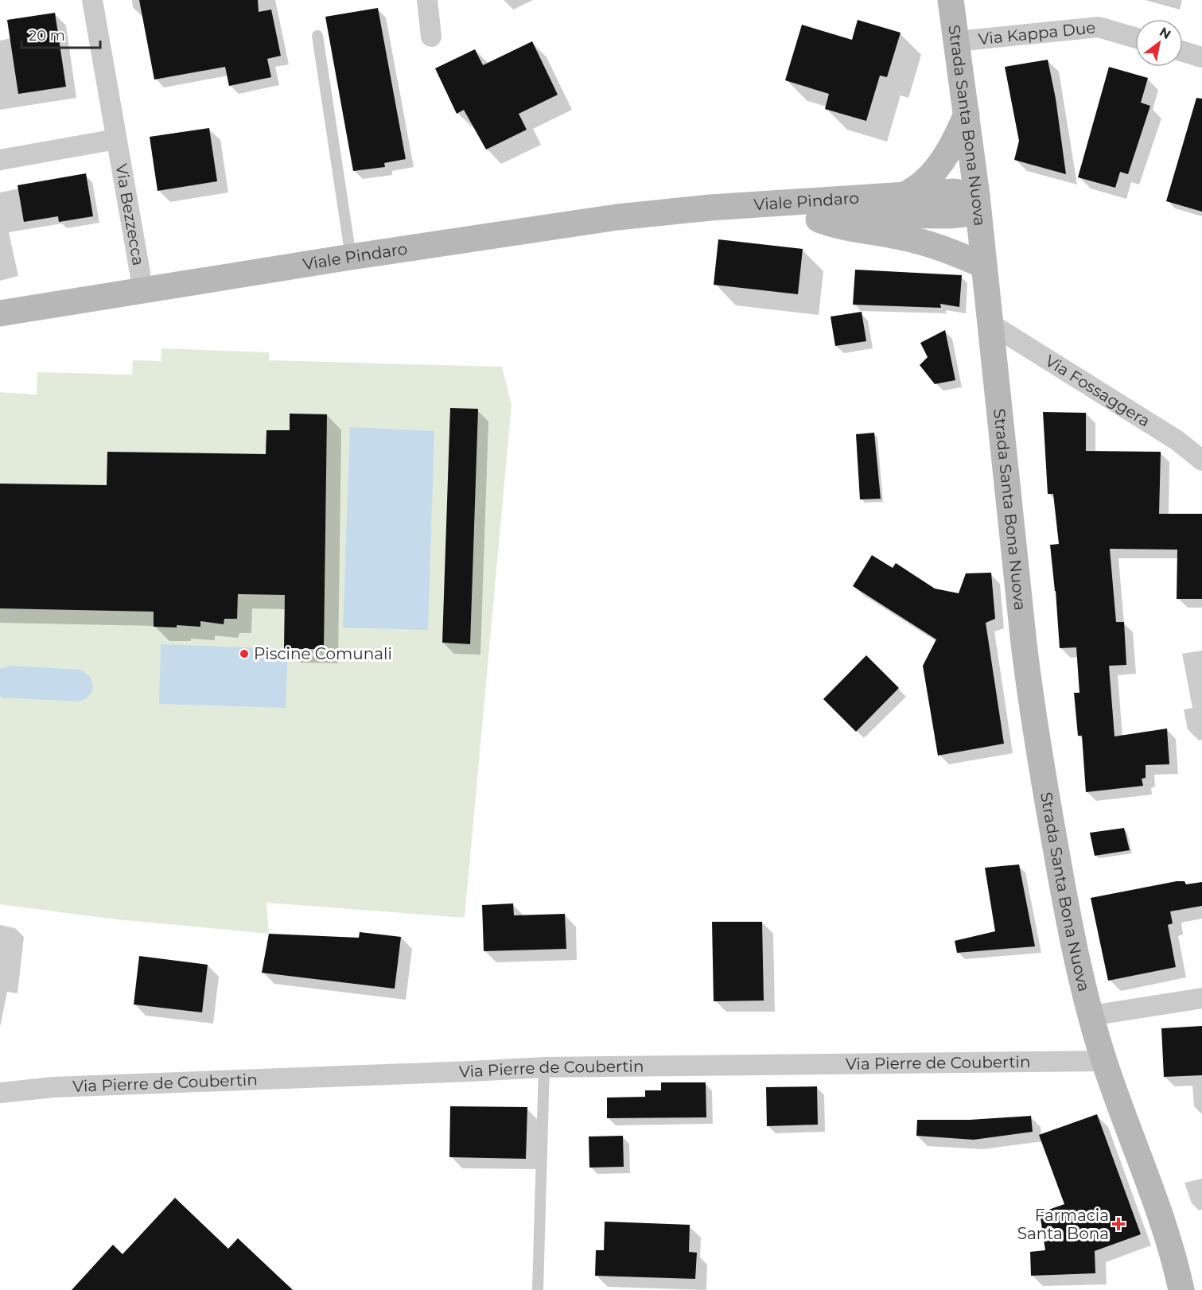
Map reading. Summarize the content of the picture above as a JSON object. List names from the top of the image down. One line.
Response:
{"streets":{"street":["Via Kappa Due","Strada Santa Bona Nuova","Viale Pindaro","Via Bezzecca","Via Fossaggera","Via Pierre de Coubertin"]},"crossings":[["Via Kappa Due","Strada Santa Bona Nuova"],["Strada Santa Bona Nuova","Viale Pindaro"],["Strada Santa Bona Nuova","Via Fossaggera"],["Strada Santa Bona Nuova","Via Pierre de Coubertin"],["Viale Pindaro","Via Bezzecca"]],"places":{"other":["Piscine Comunali"],"health":["Farmacia Santa Bona"]},"scale_bar":"20 m","north":"top right"}
